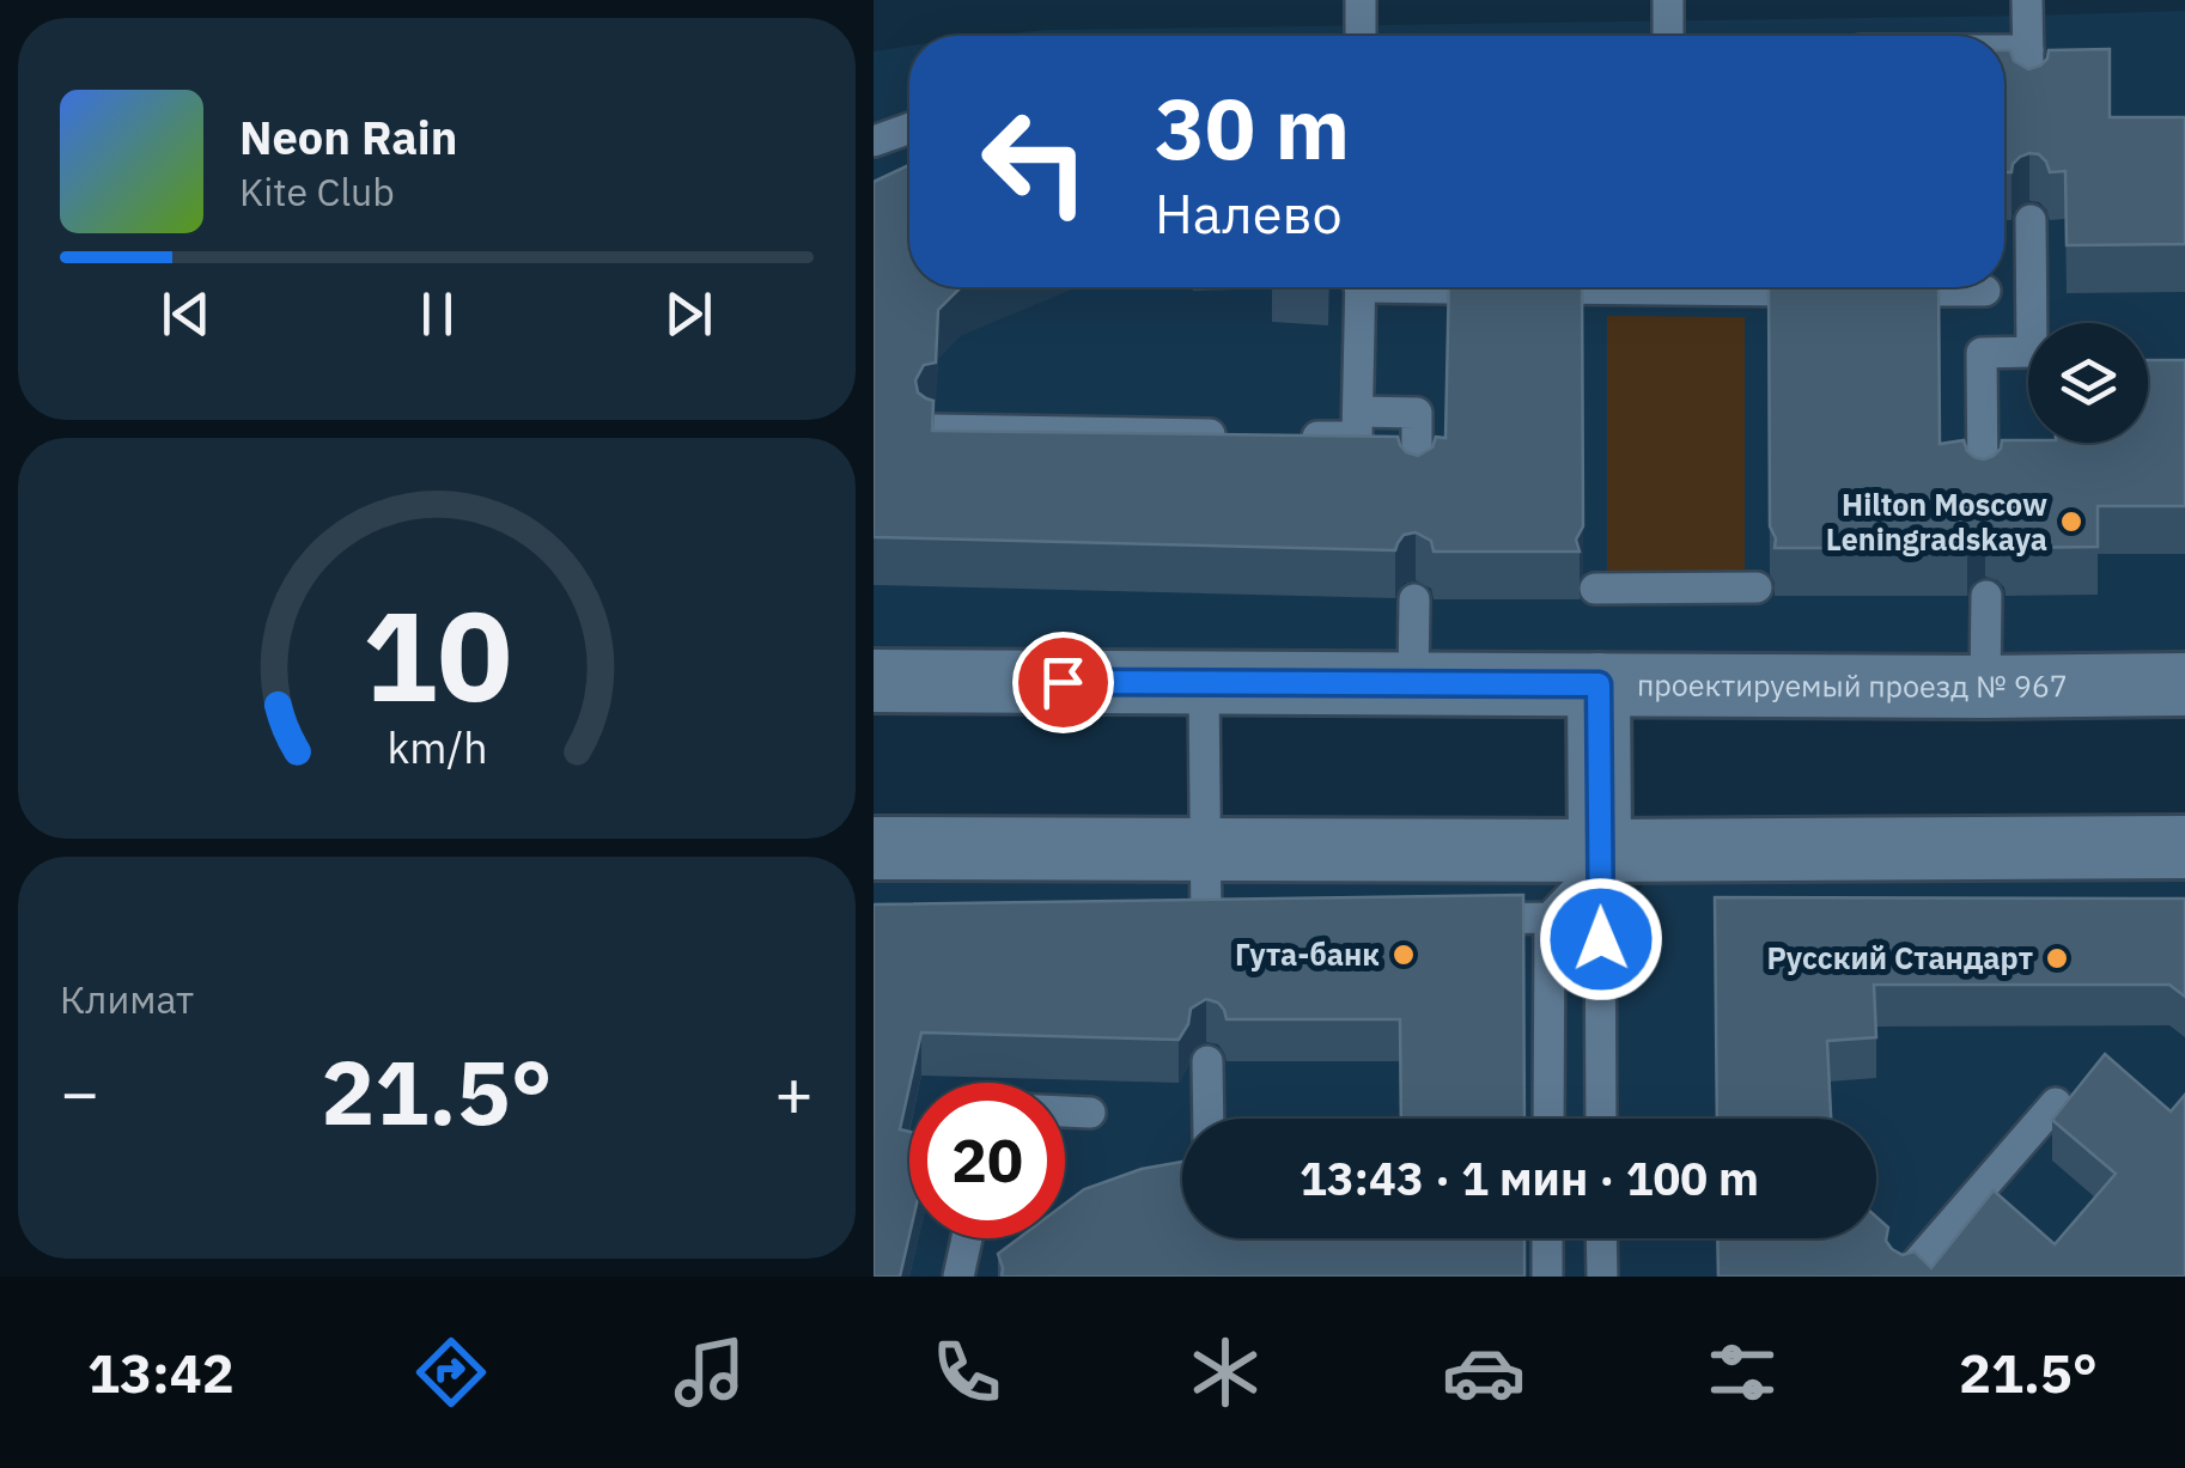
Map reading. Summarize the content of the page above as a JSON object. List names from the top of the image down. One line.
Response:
{"streets":{"street":["проектируемый проезд № 967"]},"places":["Hilton Moscow Leningradskaya","Гута-банк","Русский Стандарт"],"page":{"turn":["30 m","Налево"],"song":["Neon Rain","Kite Club"],"tile":"Климат","heat":["−","21.5°","+"],"limit":"20","trip":"13:43 · 1 мин · 100 m","tabs":["13:42","21.5°"],"gauge":["10","km/h"]}}
